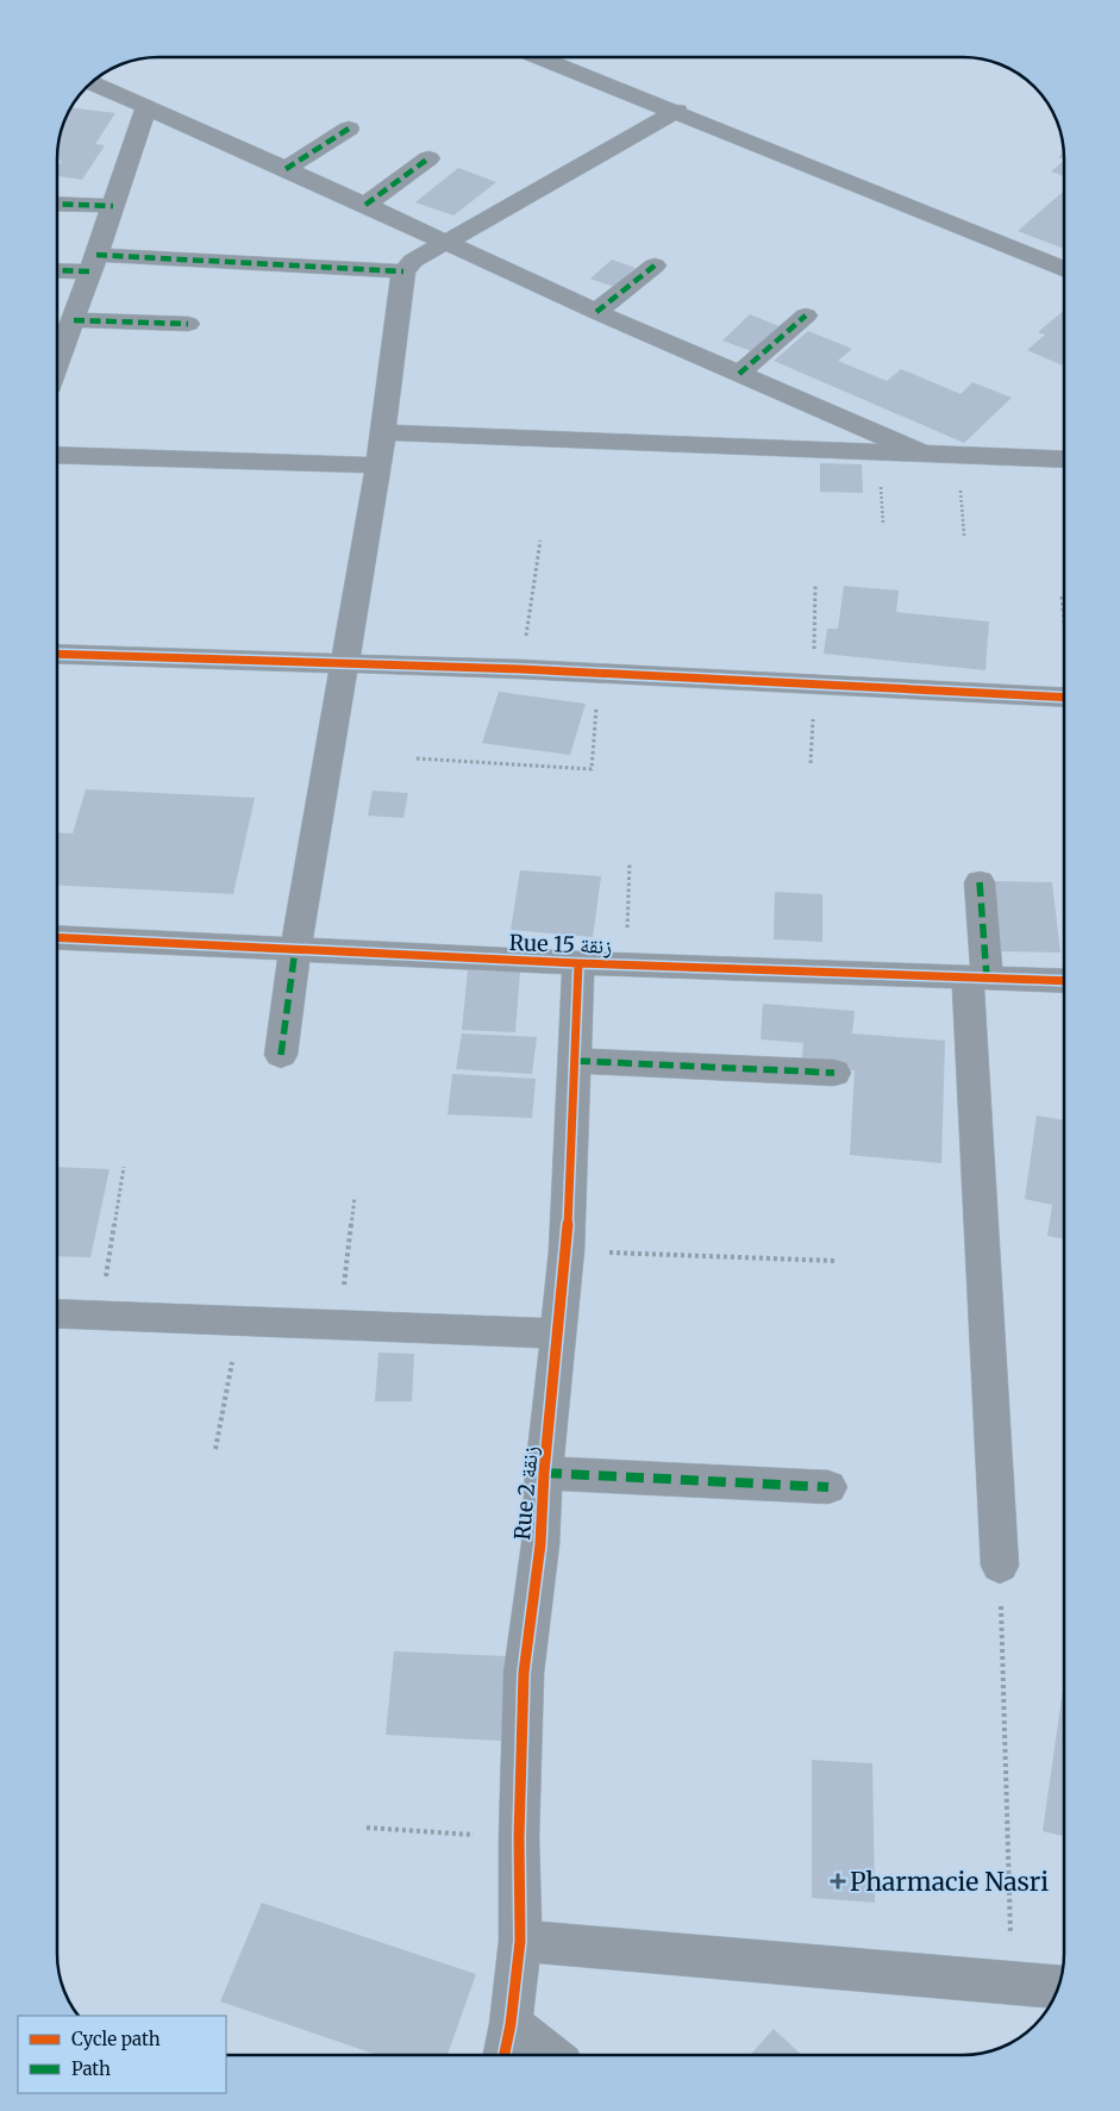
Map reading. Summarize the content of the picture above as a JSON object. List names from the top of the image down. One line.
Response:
{"streets":{"street":["Rue 15 زنقة","Rue 2 زنقة"]},"crossings":[["Rue 15 زنقة","Rue 2 زنقة"]],"places":{"health":["Pharmacie Nasri"]},"legend":["Cycle path","Path"]}
